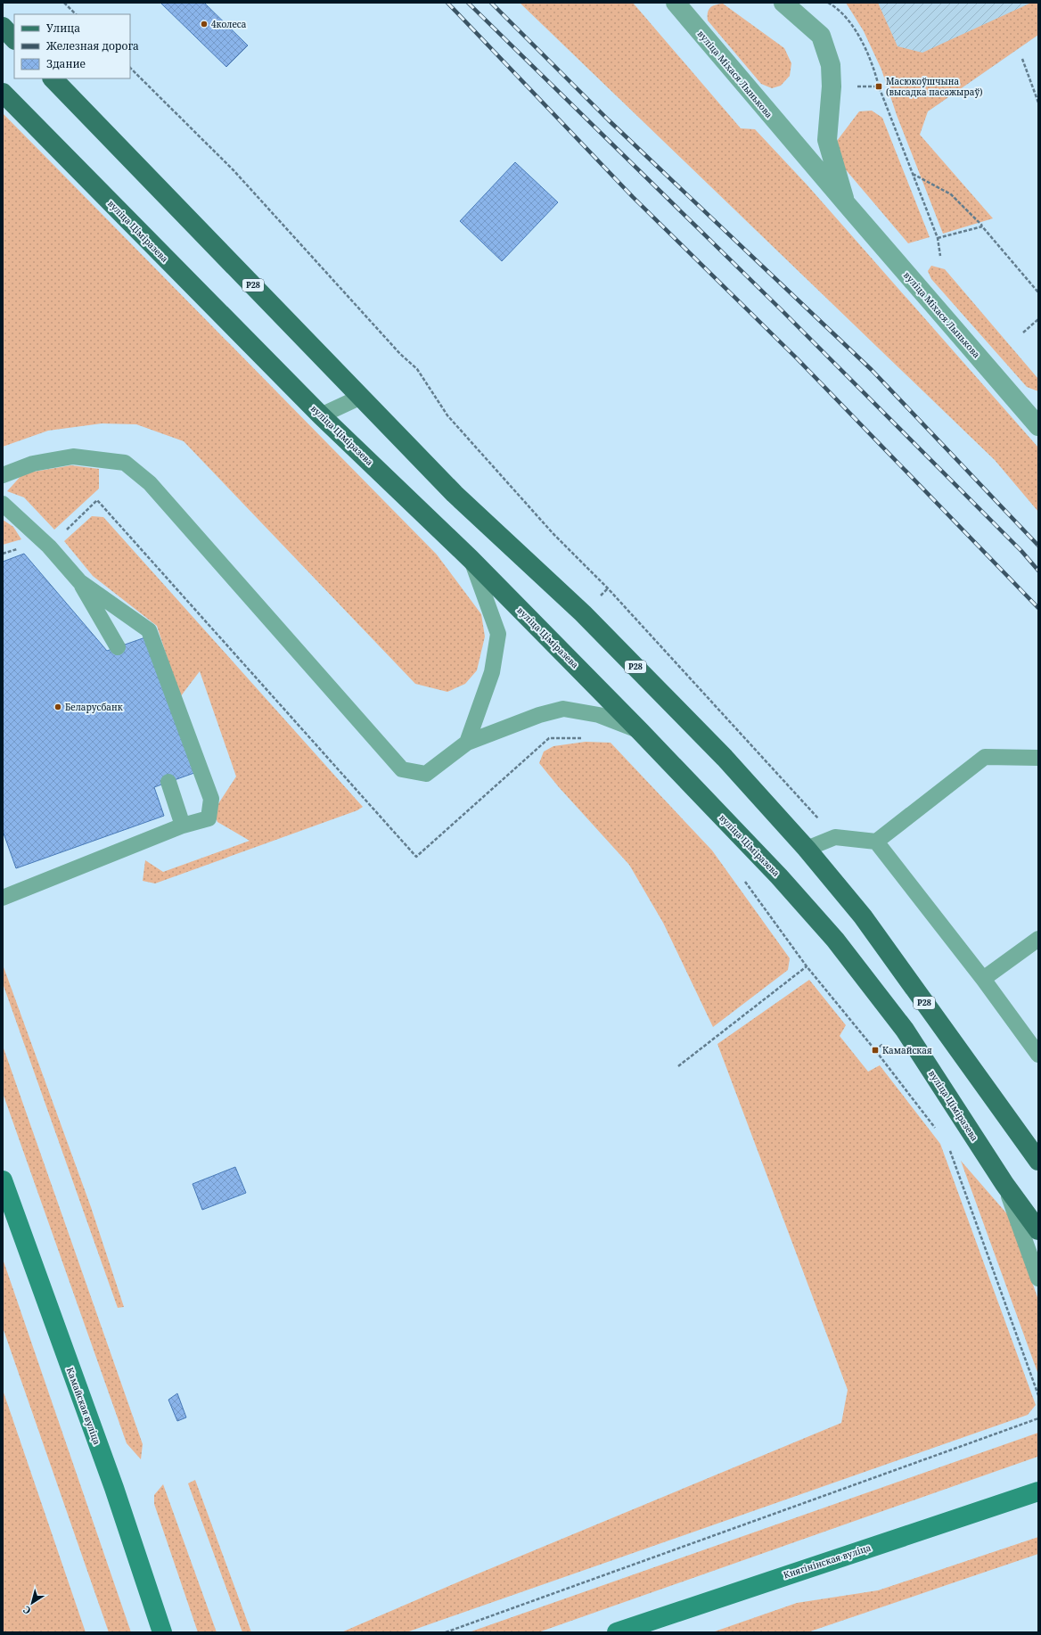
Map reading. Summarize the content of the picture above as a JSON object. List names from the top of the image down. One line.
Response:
{"streets":{"main road":["вуліца Ціміразева","Р28"],"street":["вуліца Міхася Лынькова","Камайская вуліца","Княгінінская вуліца"]},"places":{"other":["4колеса","Беларусбанк"],"transit":["Масюкоўшчына (высадка пасажыраў)","Камайская"]},"legend":["Улица","Железная дорога","Здание"],"north":"bottom left"}
